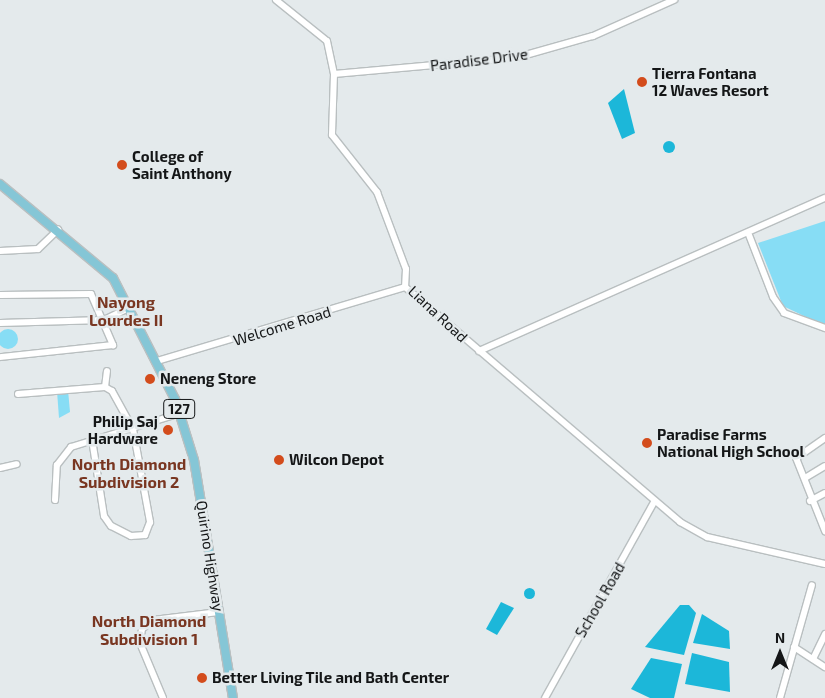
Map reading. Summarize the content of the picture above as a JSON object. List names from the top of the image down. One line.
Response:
{"streets":{"main road":["127","Quirino Highway"],"street":["Paradise Drive","Liana Road","Welcome Road","School Road"]},"crossings":[["Paradise Drive","Liana Road"],["Liana Road","Welcome Road"],["Liana Road","School Road"],["Welcome Road","Quirino Highway"]],"districts":["Nayong Lourdes II","North Diamond Subdivision 2","North Diamond Subdivision 1"],"places":["Tierra Fontana 12 Waves Resort","College of Saint Anthony","Neneng Store","Philip Saj Hardware","Paradise Farms National High School","Wilcon Depot","Better Living Tile and Bath Center"],"north":"top"}
